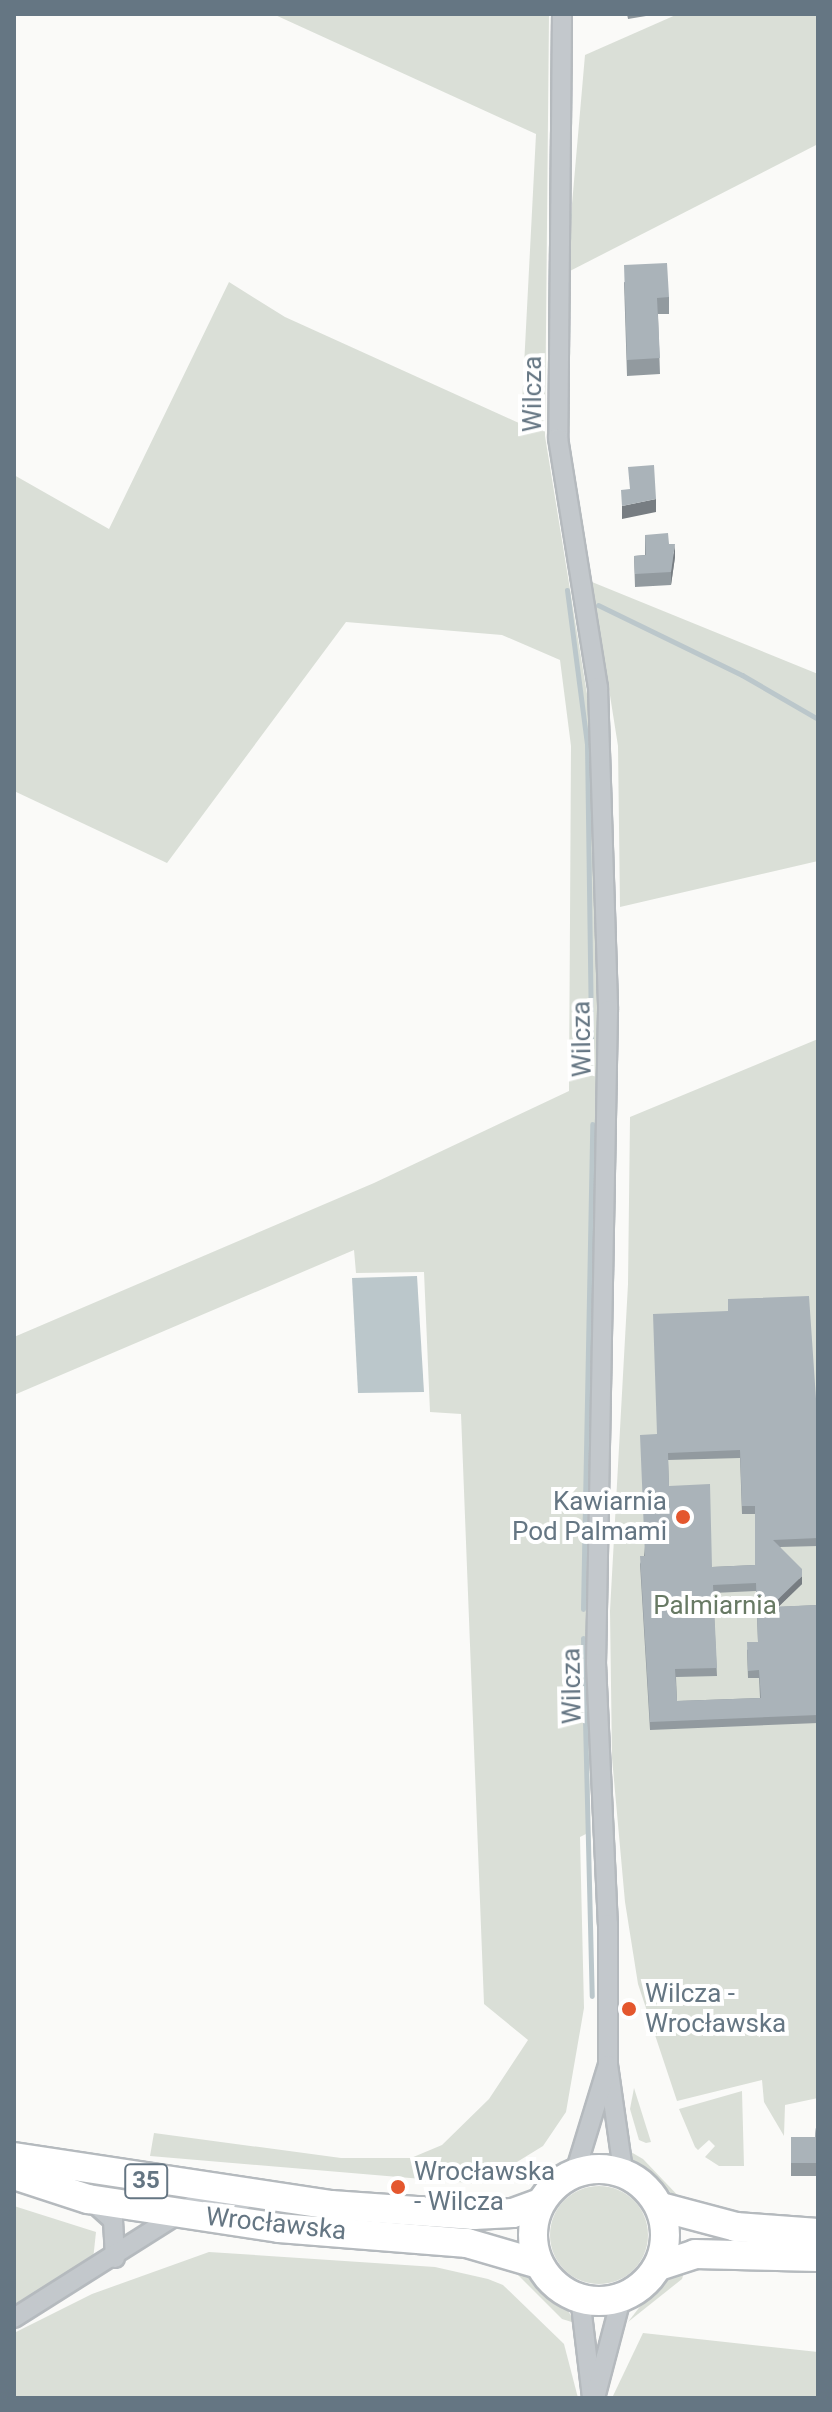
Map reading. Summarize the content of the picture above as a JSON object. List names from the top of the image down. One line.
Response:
{"streets":{"main road":["35","Wrocławska"],"street":["Wilcza"]},"crossings":[["Wilcza","35"],["Wilcza","Wrocławska"],["35","Wrocławska"]],"parks":["Palmiarnia"],"places":["Kawiarnia Pod Palmami","Wilcza - Wrocławska","Wrocławska - Wilcza"]}
